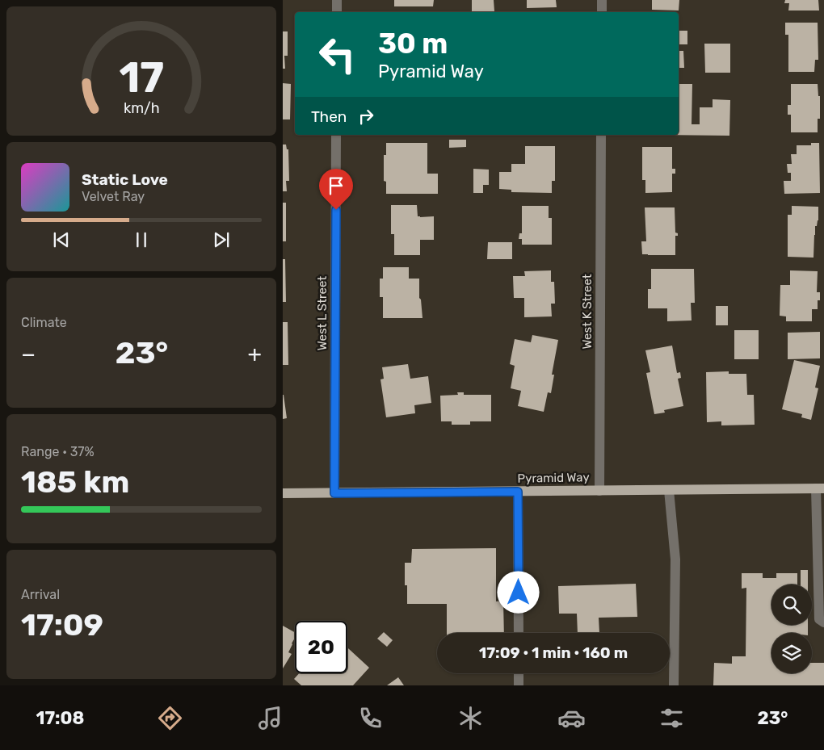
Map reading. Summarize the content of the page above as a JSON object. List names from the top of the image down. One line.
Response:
{"streets":{"main road":["Pyramid Way"],"street":["West K Street","West L Street"]},"crossings":[["West K Street","Pyramid Way"],["West L Street","Pyramid Way"]],"page":{"turn":["30 m","Pyramid Way"],"then":"Then","song":["Static Love","Velvet Ray"],"tile":["Climate",["Range · 37%","185 km"],["Arrival","17:09"]],"heat":["−","23°","+"],"limit":"20","trip":"17:09 · 1 min · 160 m","tabs":["17:08","23°"],"gauge":["17","km/h"]}}
